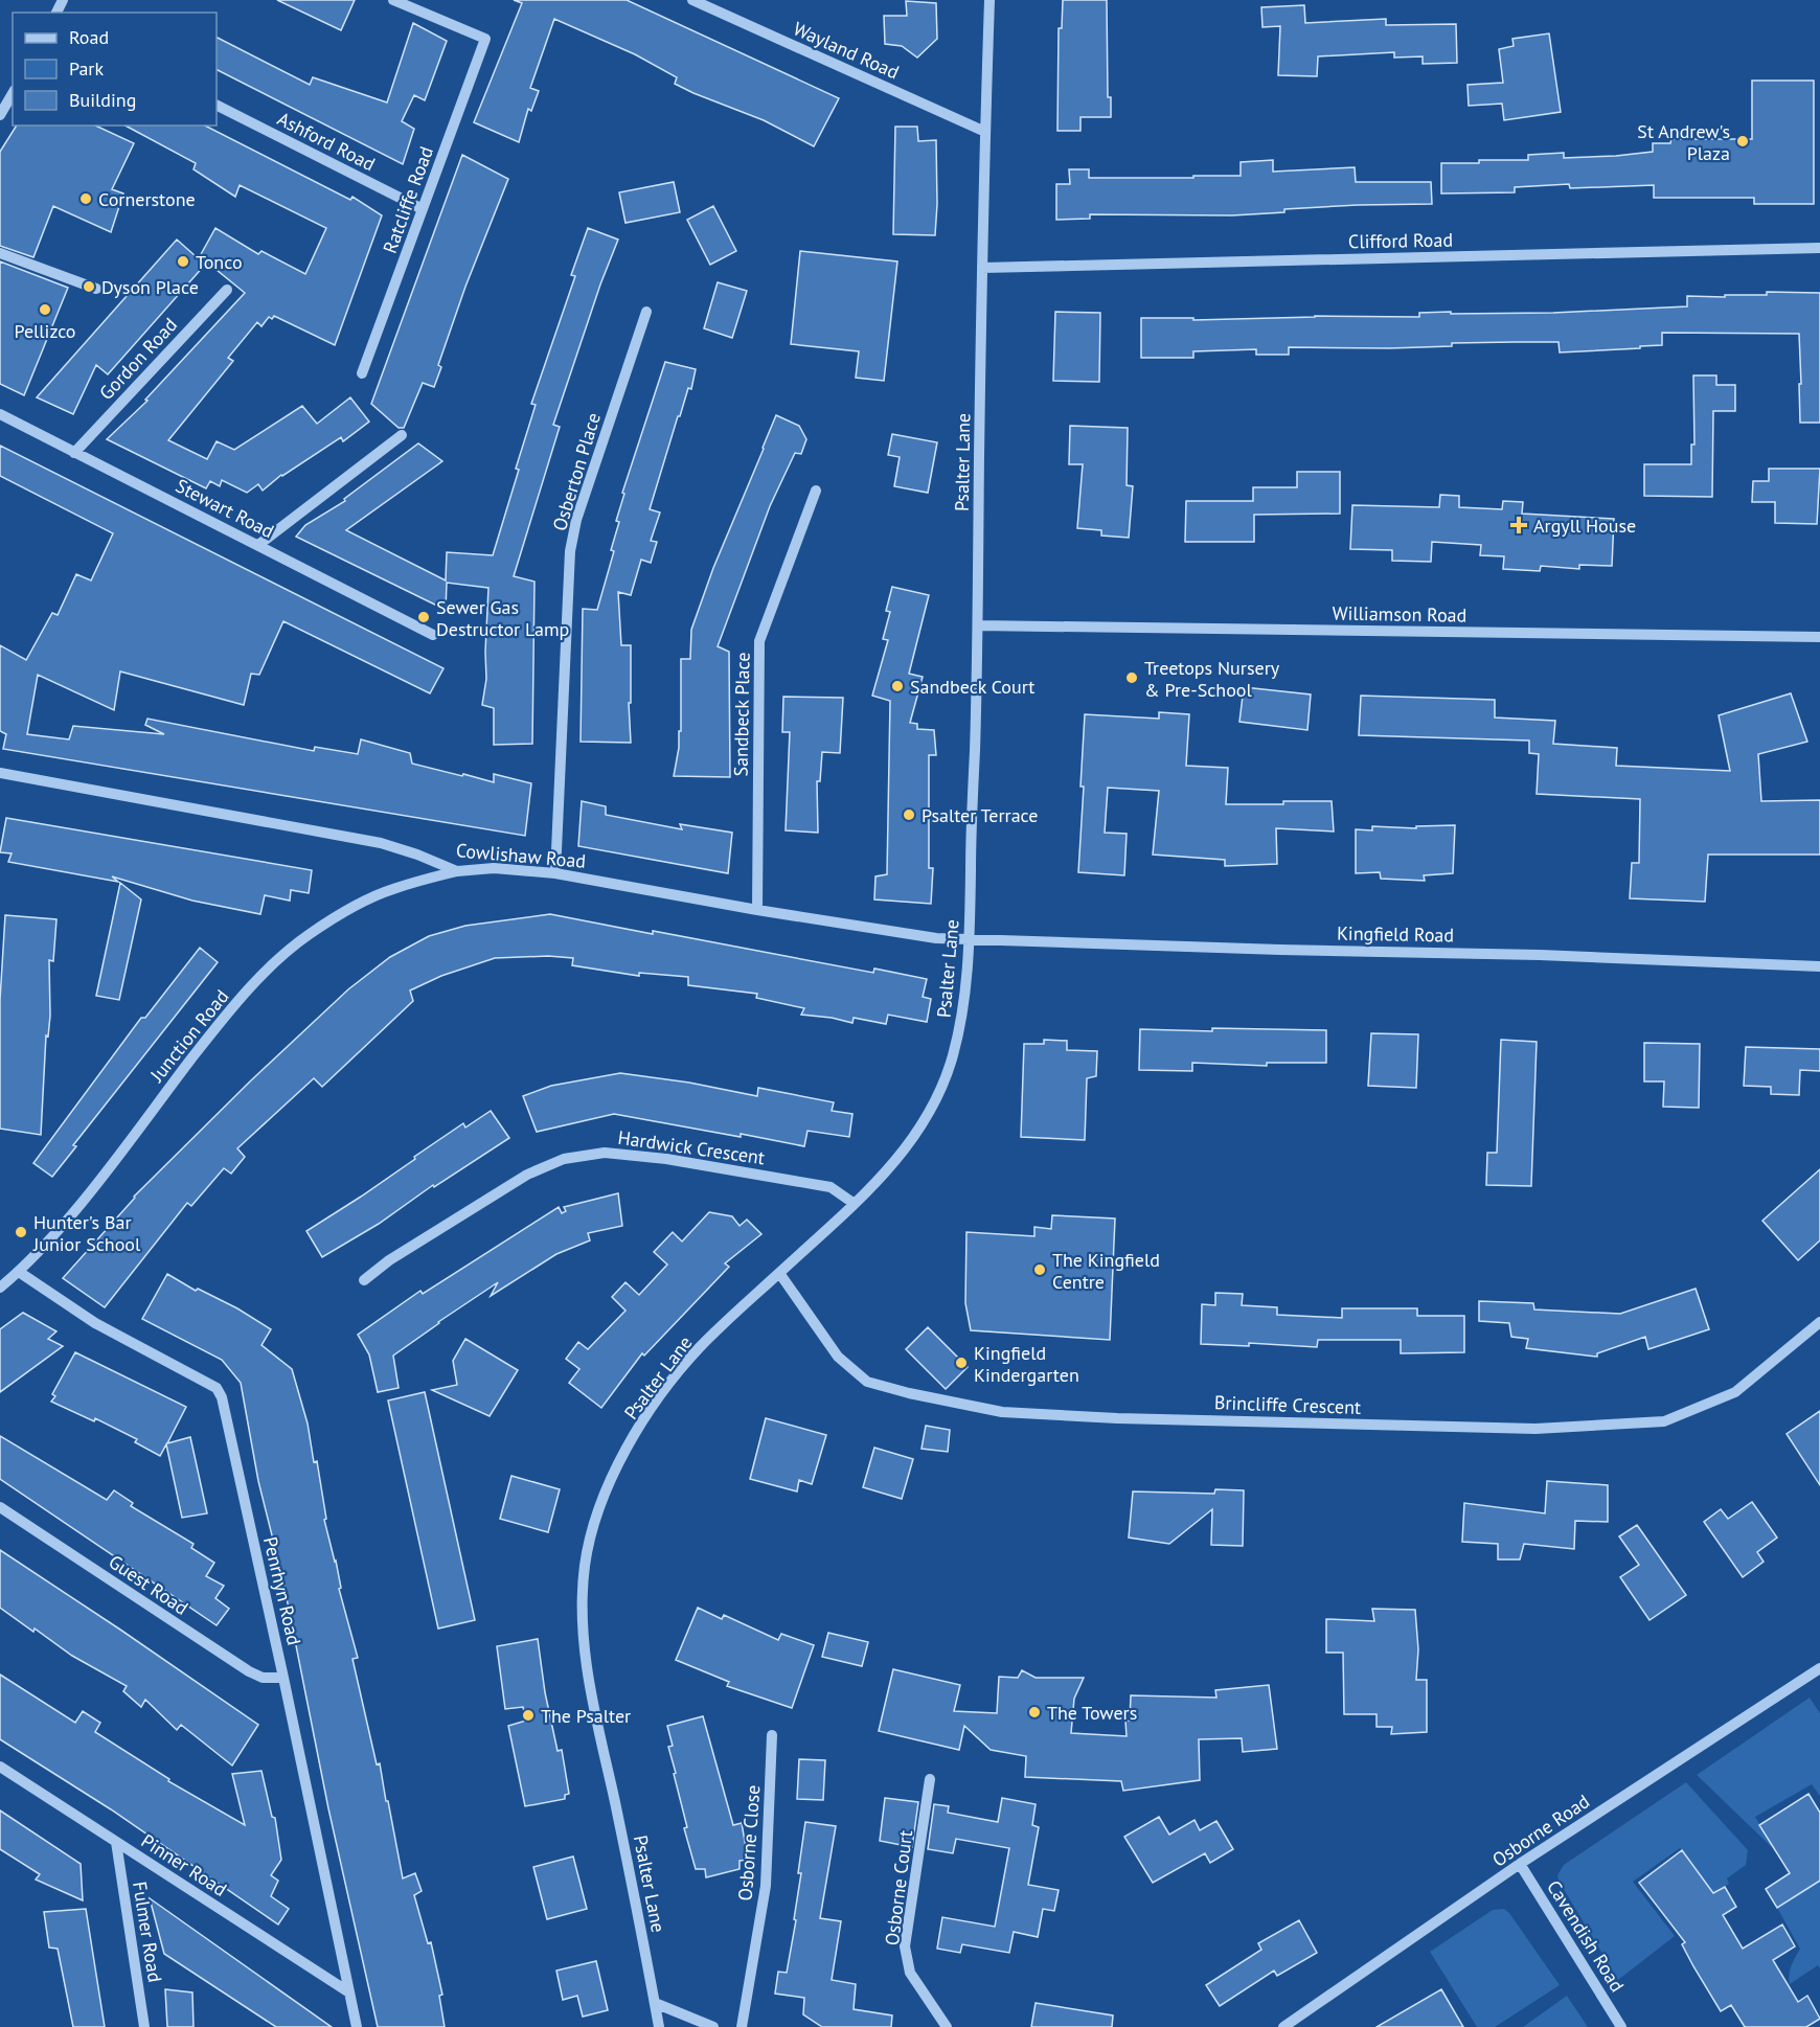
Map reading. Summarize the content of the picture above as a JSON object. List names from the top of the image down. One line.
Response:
{"streets":{"street":["Wayland Road","Ashford Road","Ratcliffe Road","Clifford Road","Gordon Road","Psalter Lane","Osberton Place","Stewart Road","Williamson Road","Sandbeck Place","Cowlishaw Road","Kingfield Road","Junction Road","Hardwick Crescent","Brincliffe Crescent","Guest Road","Penrhyn Road","Osborne Road","Osborne Close","Pinner Road","Osborne Court","Fulmer Road","Cavendish Road"]},"crossings":[["Wayland Road","Psalter Lane"],["Ashford Road","Ratcliffe Road"],["Clifford Road","Psalter Lane"],["Gordon Road","Stewart Road"],["Psalter Lane","Williamson Road"],["Psalter Lane","Cowlishaw Road"],["Psalter Lane","Kingfield Road"],["Psalter Lane","Hardwick Crescent"],["Psalter Lane","Brincliffe Crescent"],["Osberton Place","Cowlishaw Road"],["Sandbeck Place","Cowlishaw Road"],["Cowlishaw Road","Kingfield Road"],["Cowlishaw Road","Junction Road"],["Junction Road","Penrhyn Road"],["Guest Road","Penrhyn Road"],["Penrhyn Road","Pinner Road"],["Osborne Road","Cavendish Road"],["Pinner Road","Fulmer Road"]],"places":{"other":["St Andrew's Plaza","Cornerstone","Tonco","Dyson Place","Pellizco","Sewer Gas Destructor Lamp","Treetops Nursery & Pre-School","Sandbeck Court","Psalter Terrace","Hunter's Bar Junior School","The Kingfield Centre","Kingfield Kindergarten","The Towers","The Psalter"],"health":["Argyll House"]},"legend":["Road","Park","Building"]}
